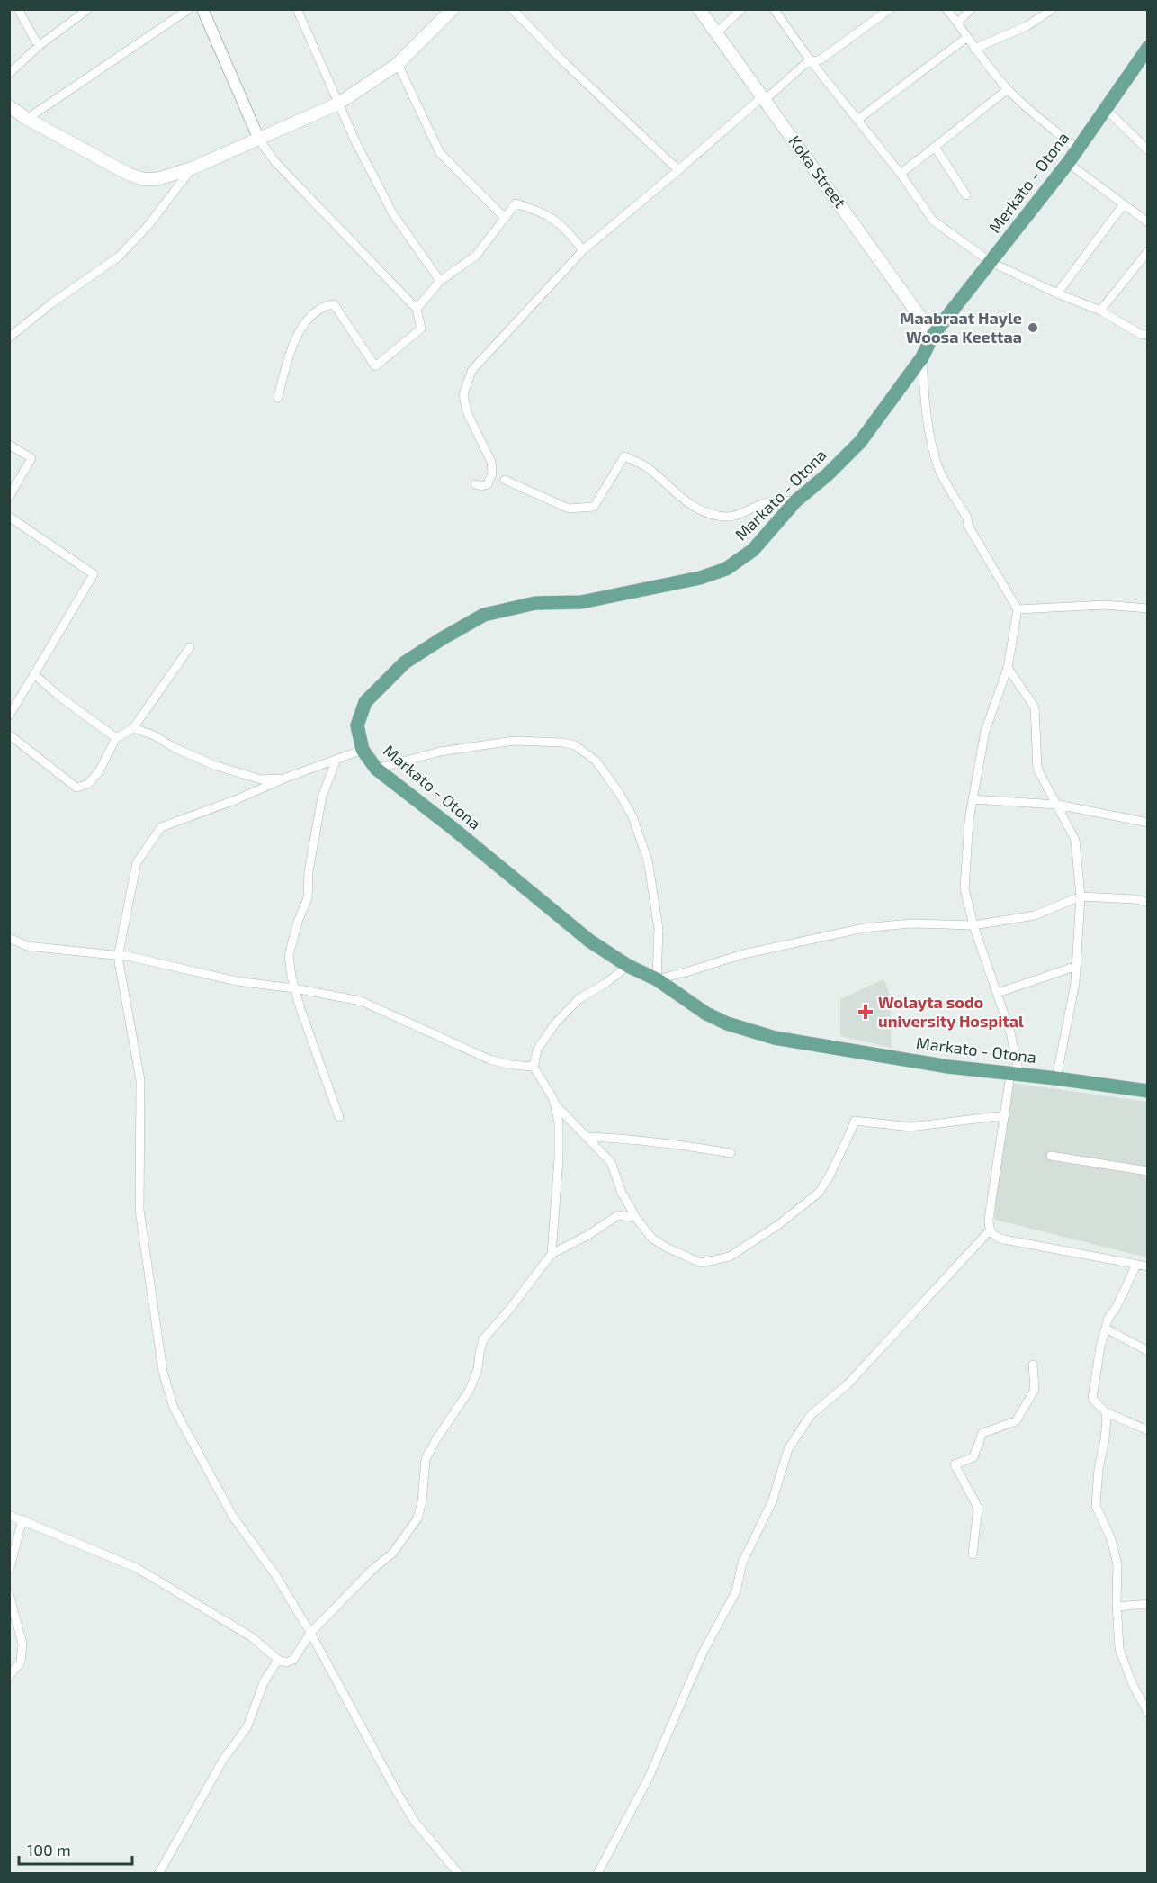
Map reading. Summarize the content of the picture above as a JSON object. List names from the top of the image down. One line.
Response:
{"streets":{"main road":["Koka Street","Merkato - Otona","Markato - Otona"]},"crossings":[["Koka Street","Merkato - Otona"],["Koka Street","Markato - Otona"],["Merkato - Otona","Markato - Otona"]],"places":{"other":["Maabraat Hayle Woosa Keettaa"],"health":["Wolayta sodo university Hospital"]},"scale_bar":"100 m"}
